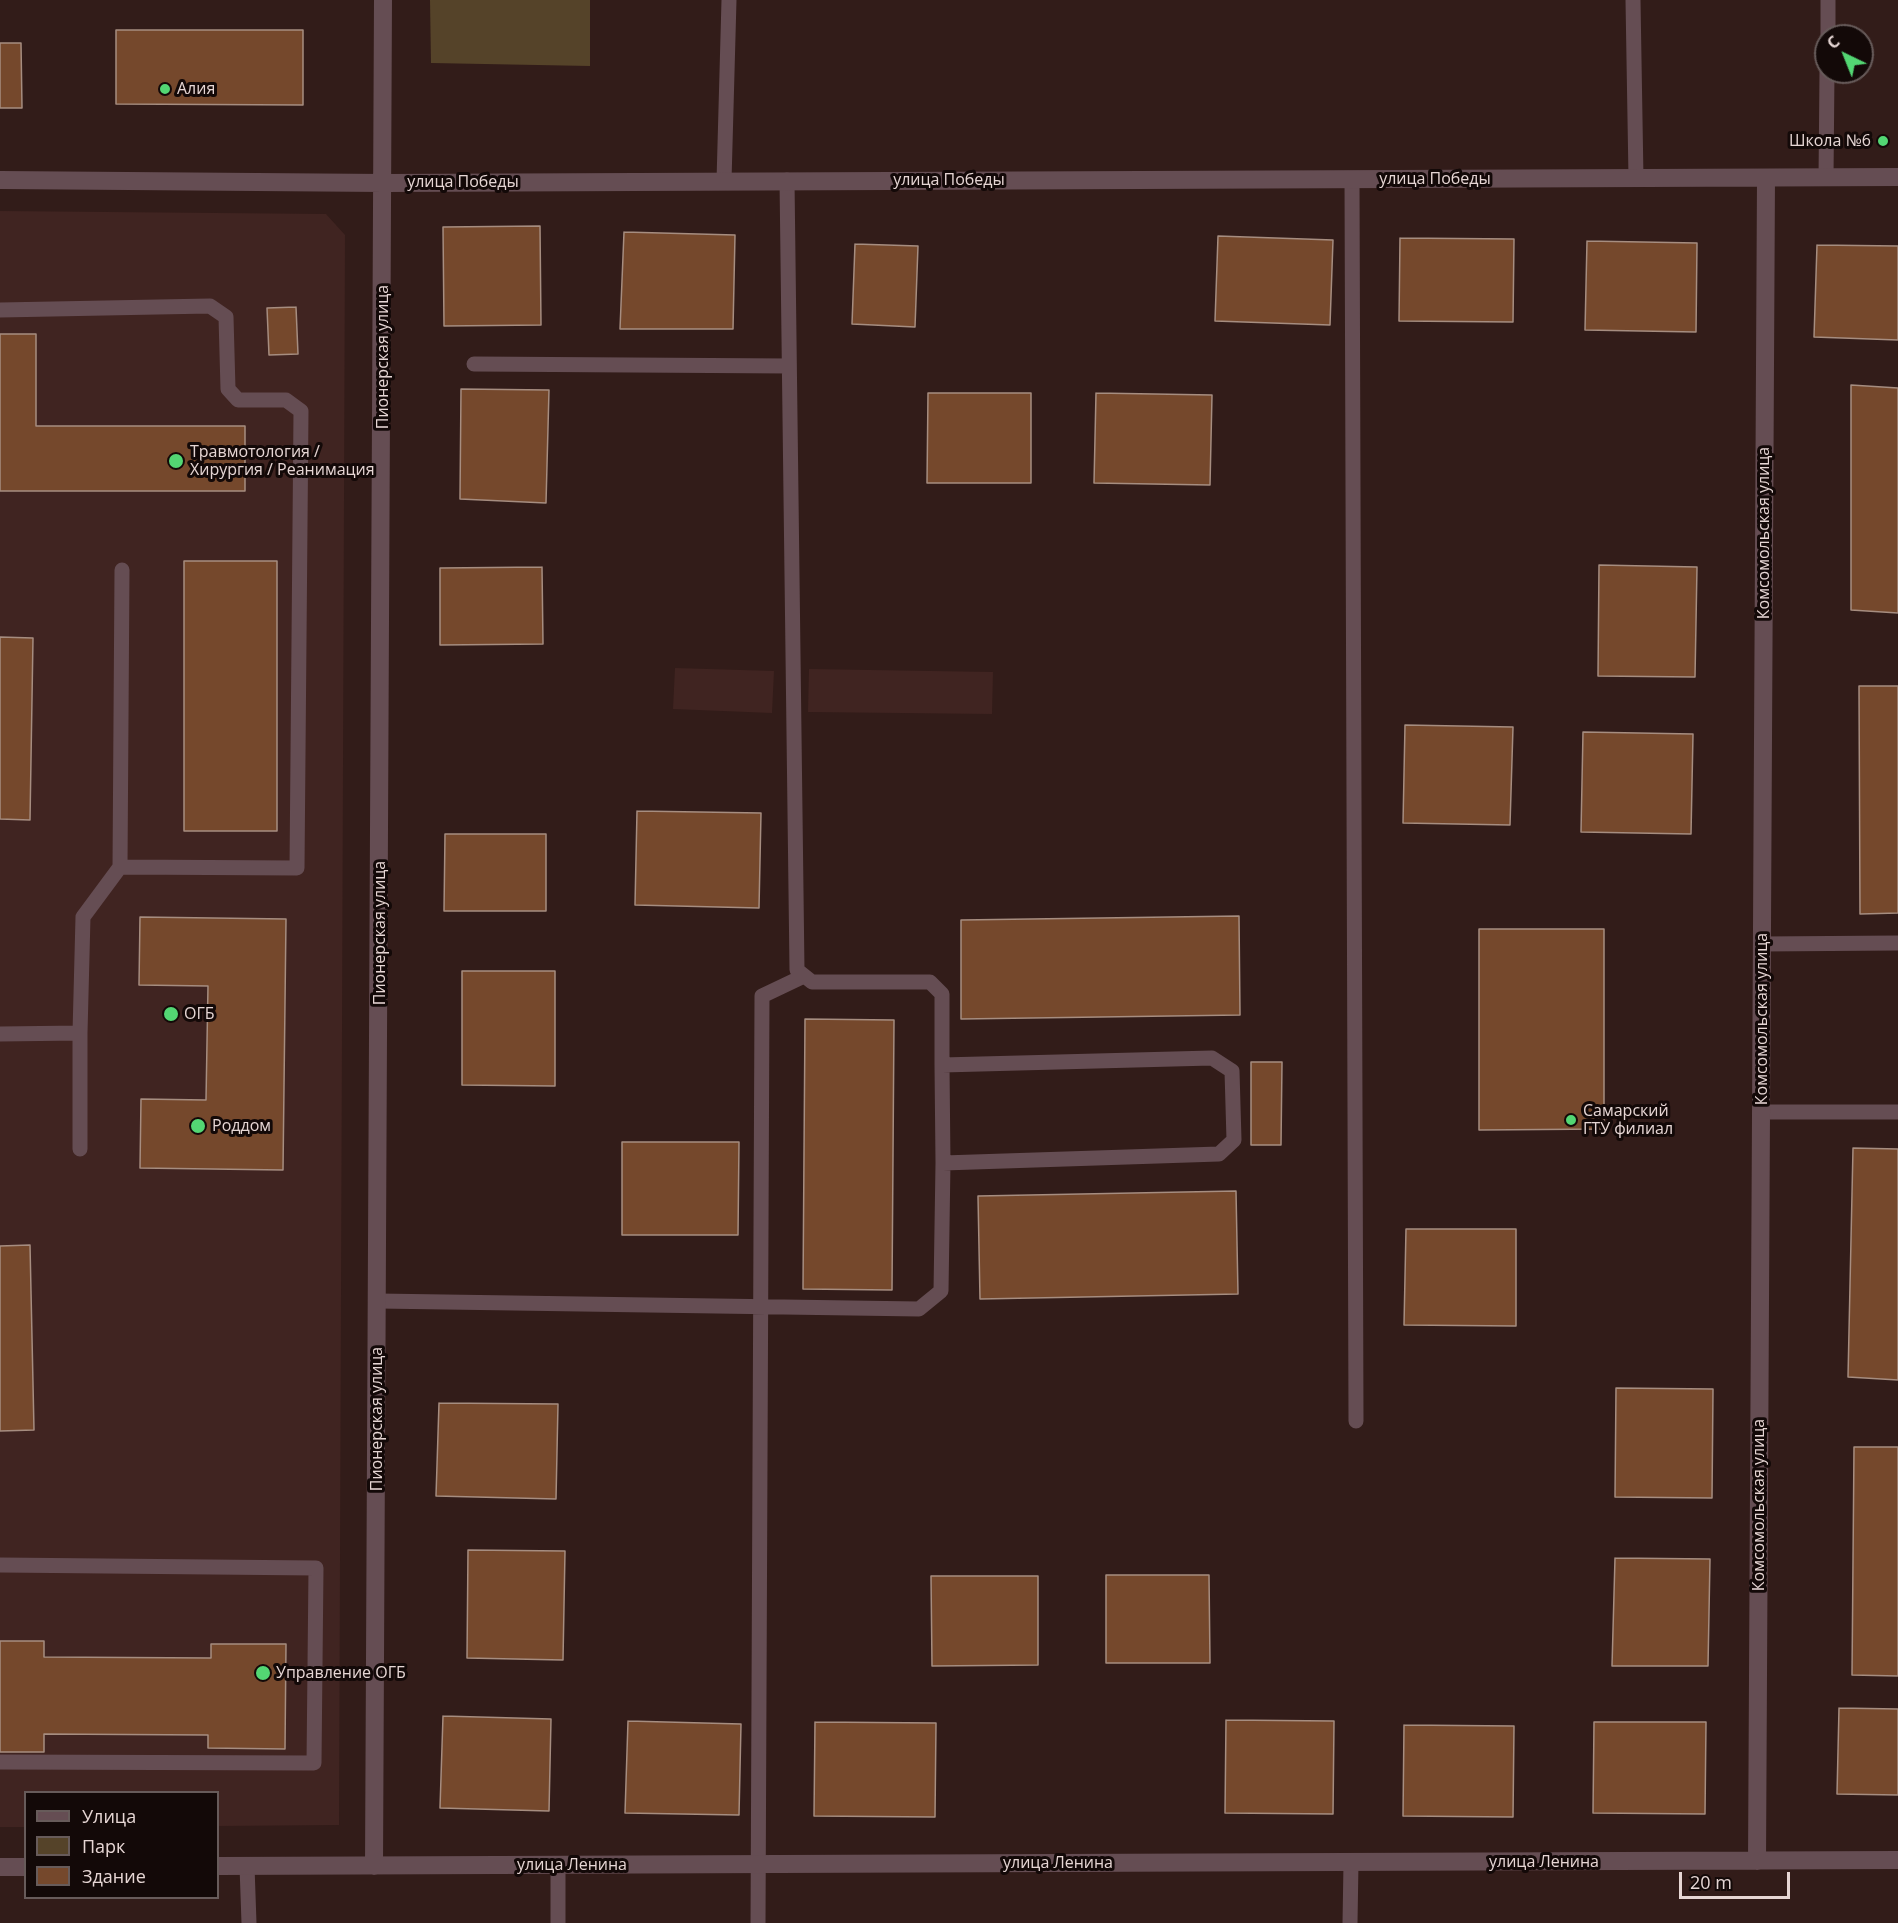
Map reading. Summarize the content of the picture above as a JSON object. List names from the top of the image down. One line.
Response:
{"streets":{"street":["улица Победы","Пионерская улица","Комсомольская улица","улица Ленина"]},"crossings":[["улица Победы","Пионерская улица"],["улица Победы","Комсомольская улица"],["Пионерская улица","улица Ленина"],["Комсомольская улица","улица Ленина"]],"places":["Алия","Школа №6","Травмотология / Хирургия / Реанимация","ОГБ","Самарский ГТУ филиал","Роддом","Управление ОГБ"],"legend":["Улица","Парк","Здание"],"scale_bar":"20 m","north":"top left"}
